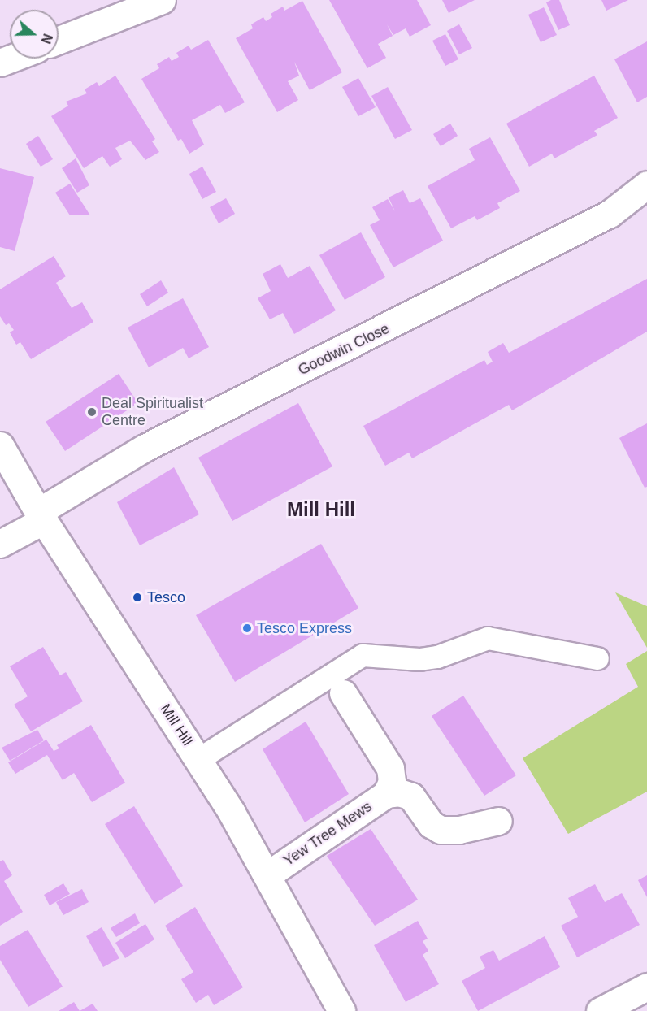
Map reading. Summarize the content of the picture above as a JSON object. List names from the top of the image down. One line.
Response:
{"streets":{"street":["Goodwin Close","Mill Hill","Yew Tree Mews"]},"crossings":[["Goodwin Close","Mill Hill"],["Mill Hill","Yew Tree Mews"]],"districts":["Mill Hill"],"places":["Deal Spiritualist Centre","Tesco","Tesco Express"],"north":"right"}
